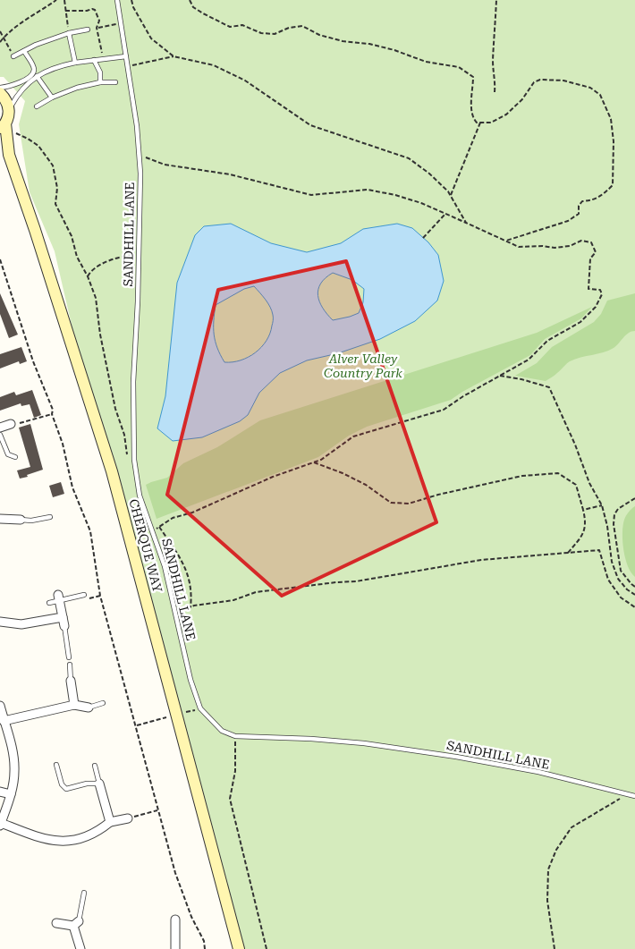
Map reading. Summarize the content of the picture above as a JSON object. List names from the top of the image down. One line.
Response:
{"streets":{"street":["CHERQUE WAY"],"lane":["SANDHILL LANE"]},"parks":["Alver Valley Country Park"]}
